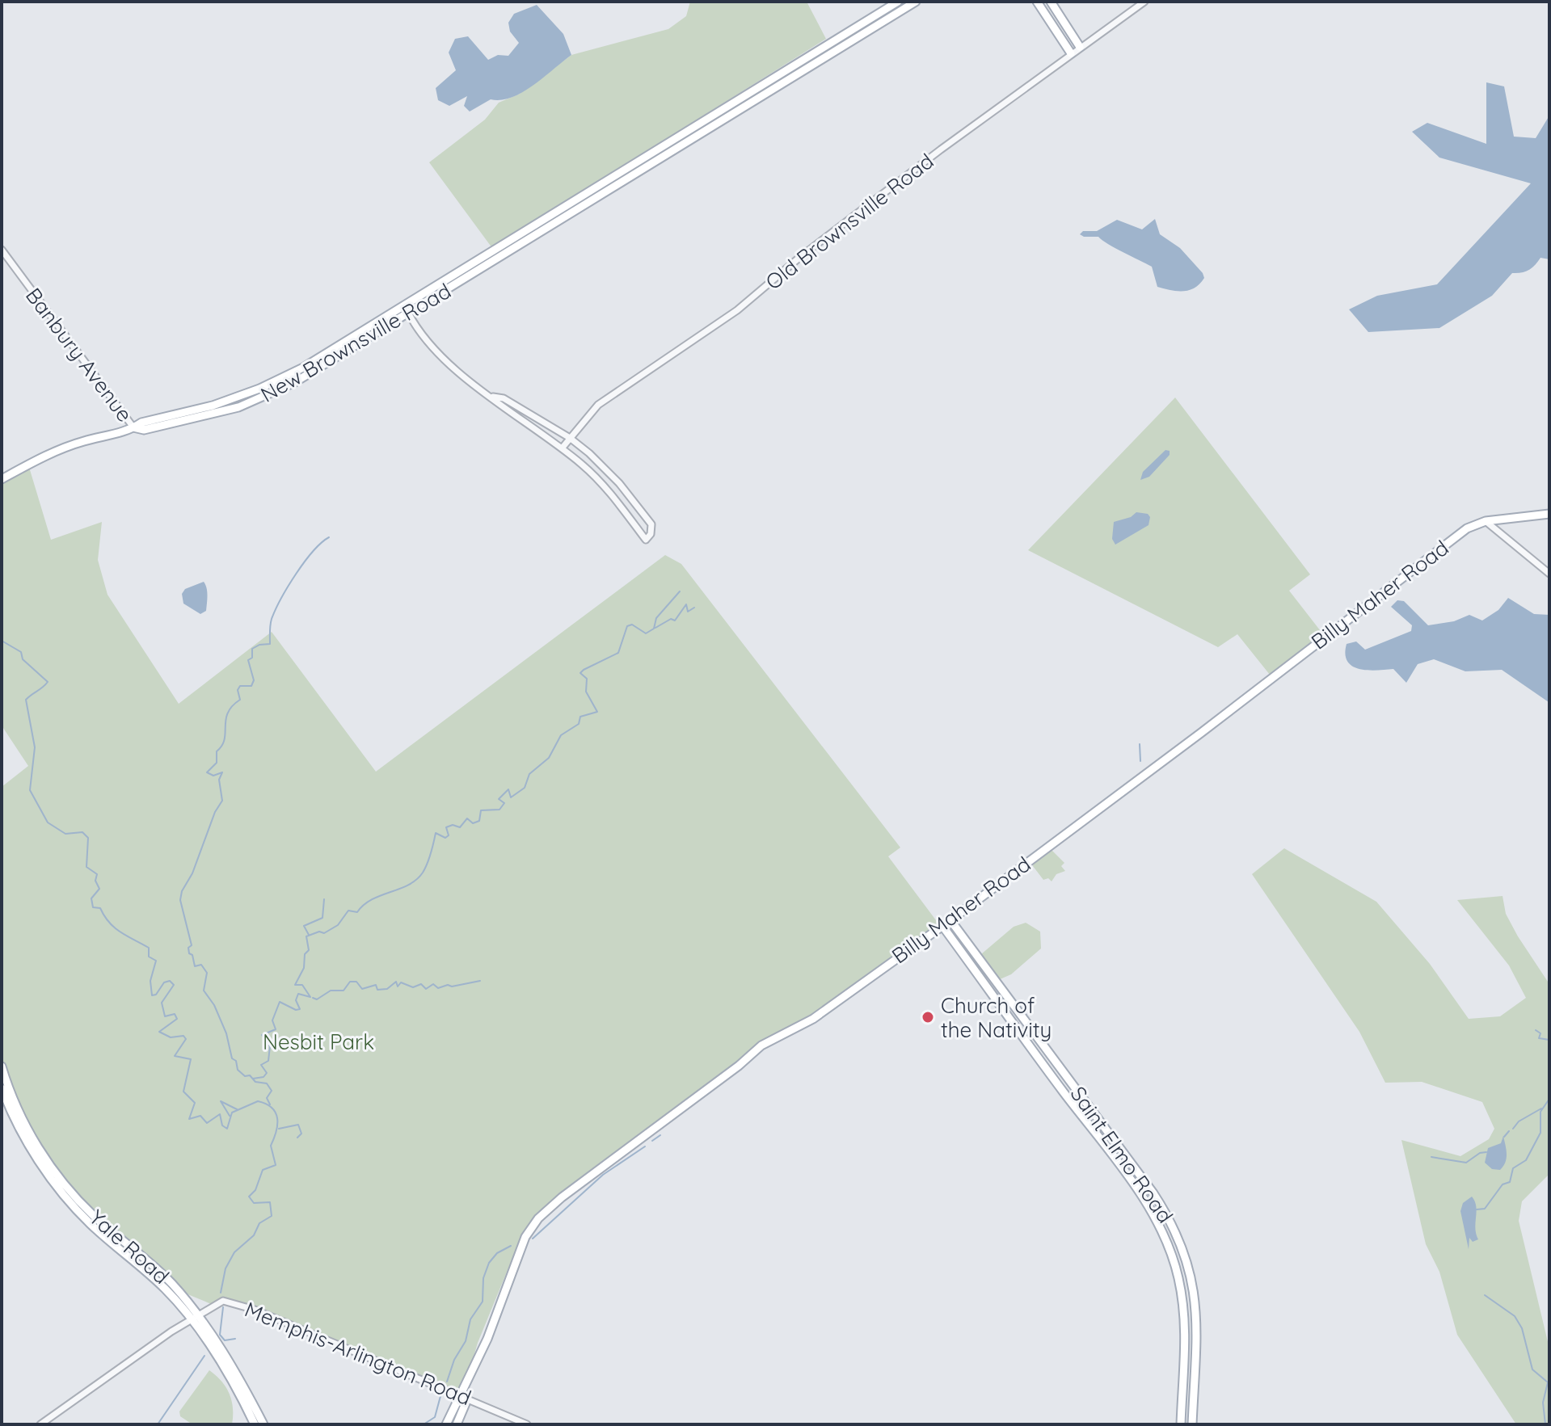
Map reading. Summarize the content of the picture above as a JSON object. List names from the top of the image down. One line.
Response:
{"streets":{"main road":["New Brownsville Road","Billy Maher Road","Saint Elmo Road","Yale Road"],"street":["Old Brownsville Road","Banbury Avenue","Memphis-Arlington Road"]},"crossings":[["New Brownsville Road","Banbury Avenue"],["Billy Maher Road","Saint Elmo Road"],["Billy Maher Road","Memphis-Arlington Road"],["Yale Road","Memphis-Arlington Road"]],"parks":["Nesbit Park"],"places":["Church of the Nativity"]}
